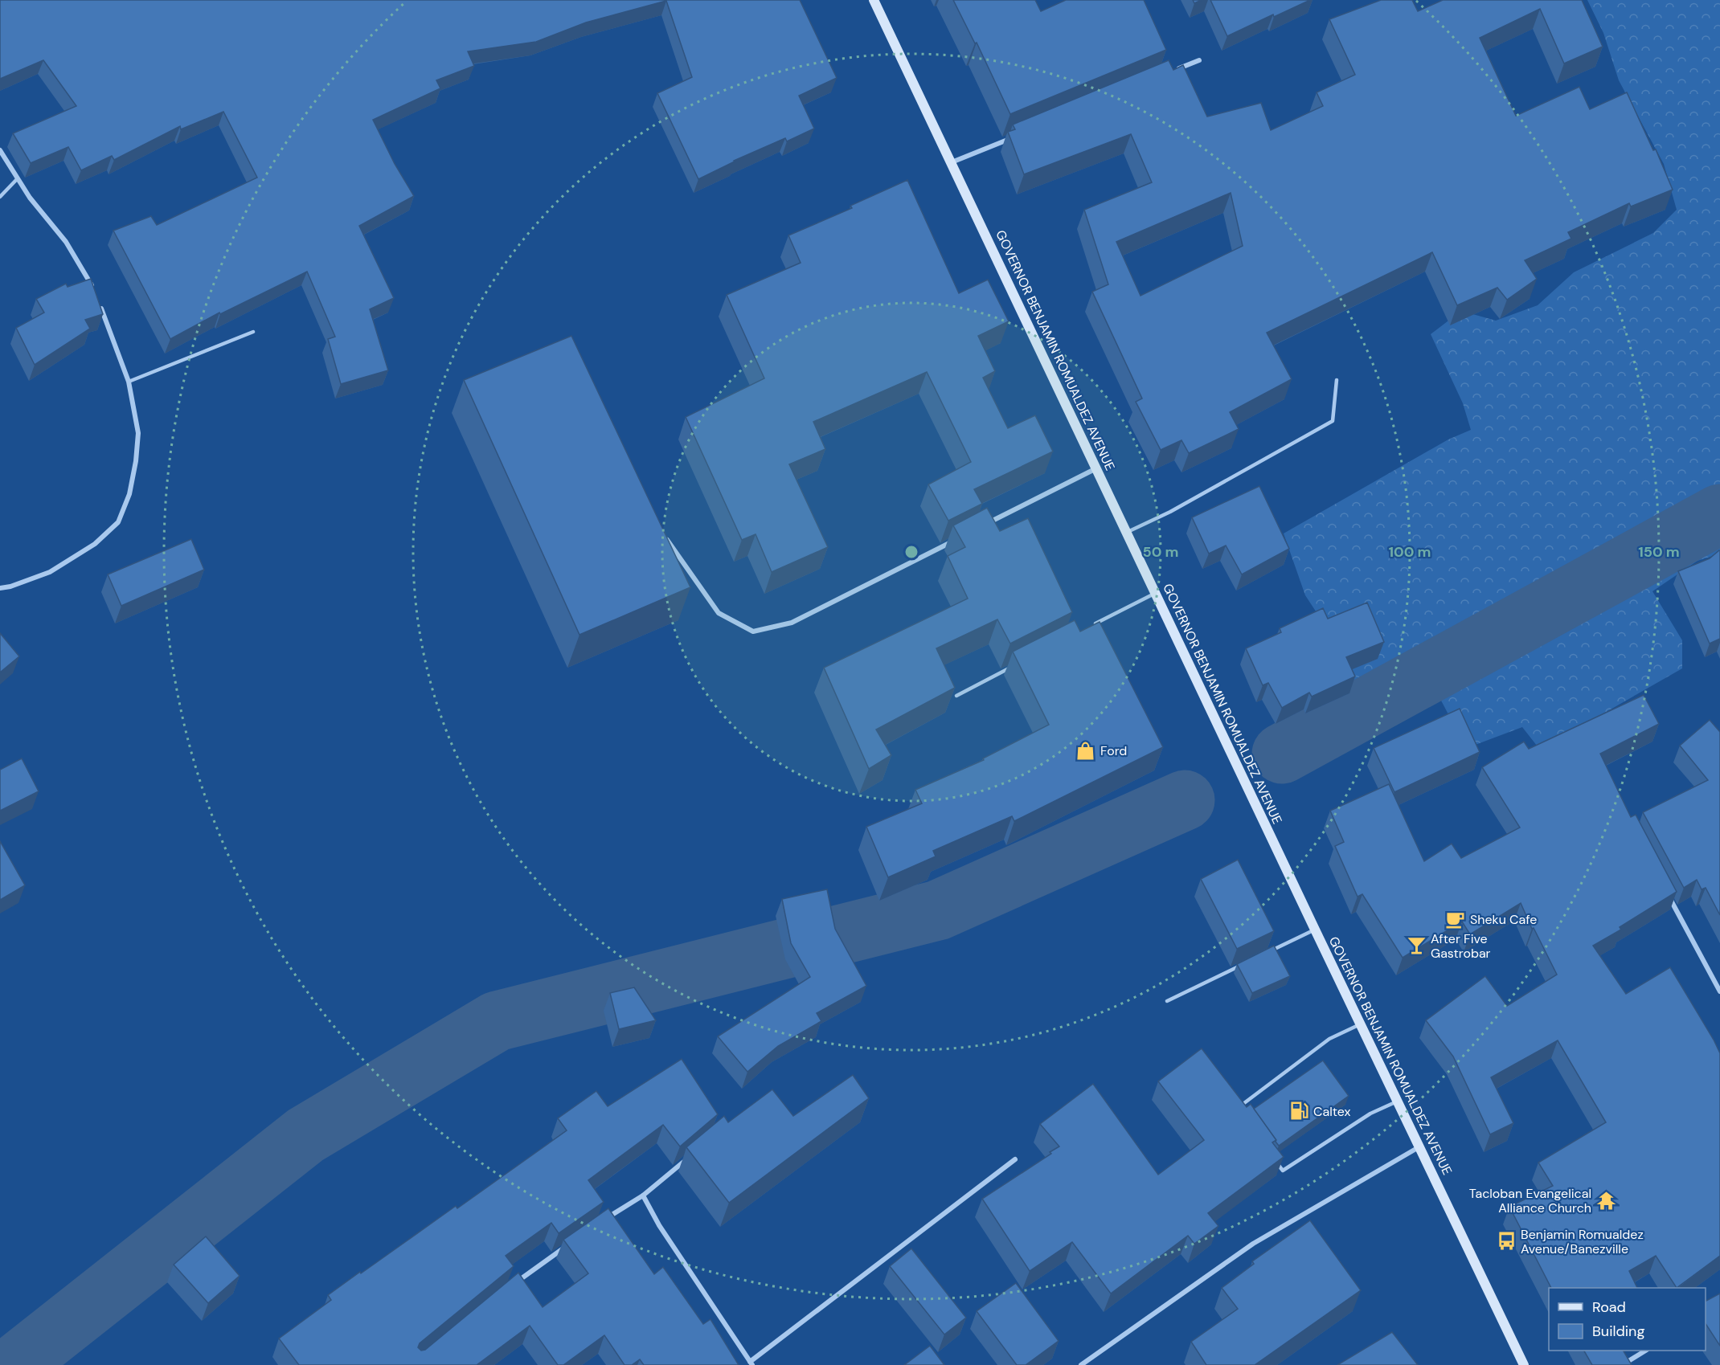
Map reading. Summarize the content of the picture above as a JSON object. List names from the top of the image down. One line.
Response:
{"streets":{"main road":["GOVERNOR BENJAMIN ROMUALDEZ AVENUE"]},"places":{"shop":["Ford"],"cafe":["Sheku Cafe"],"bar":["After Five Gastrobar"],"fuel station":["Caltex"],"temple":["Tacloban Evangelical Alliance Church"],"bus stop":["Benjamin Romualdez Avenue/Banezville"]},"legend":["Road","Building"],"rings":["50 m","100 m","150 m"]}
